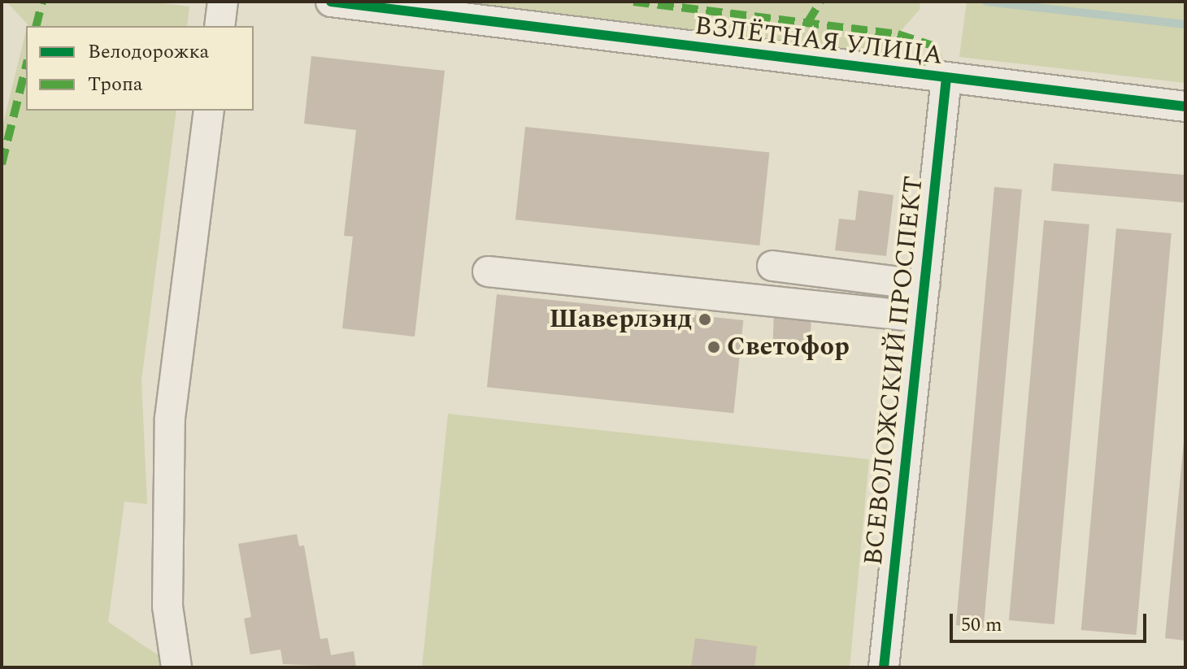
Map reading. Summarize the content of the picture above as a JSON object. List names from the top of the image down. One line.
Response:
{"streets":{"street":["ВЗЛЁТНАЯ УЛИЦА","ВСЕВОЛОЖСКИЙ ПРОСПЕКТ"]},"crossings":[["ВЗЛЁТНАЯ УЛИЦА","ВСЕВОЛОЖСКИЙ ПРОСПЕКТ"]],"places":["Шаверлэнд","Светофор"],"legend":["Велодорожка","Тропа"],"scale_bar":"50 m"}
